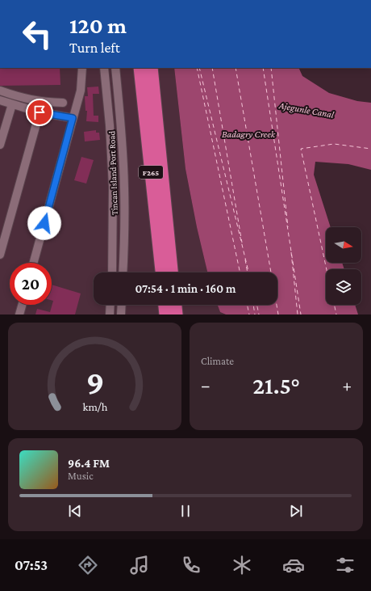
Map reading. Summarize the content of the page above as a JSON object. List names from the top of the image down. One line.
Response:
{"streets":{"highway":["F265"],"street":["Tincan Island Port Road"]},"water":["Ajegunle Canal","Badagry Creek"],"north":"right","page":{"turn":["120 m","Turn left"],"limit":"20","trip":"07:54 · 1 min · 160 m","tile":"Climate","heat":["−","21.5°","+"],"song":["96.4 FM","Music"],"tabs":"07:53","gauge":["9","km/h"]}}
